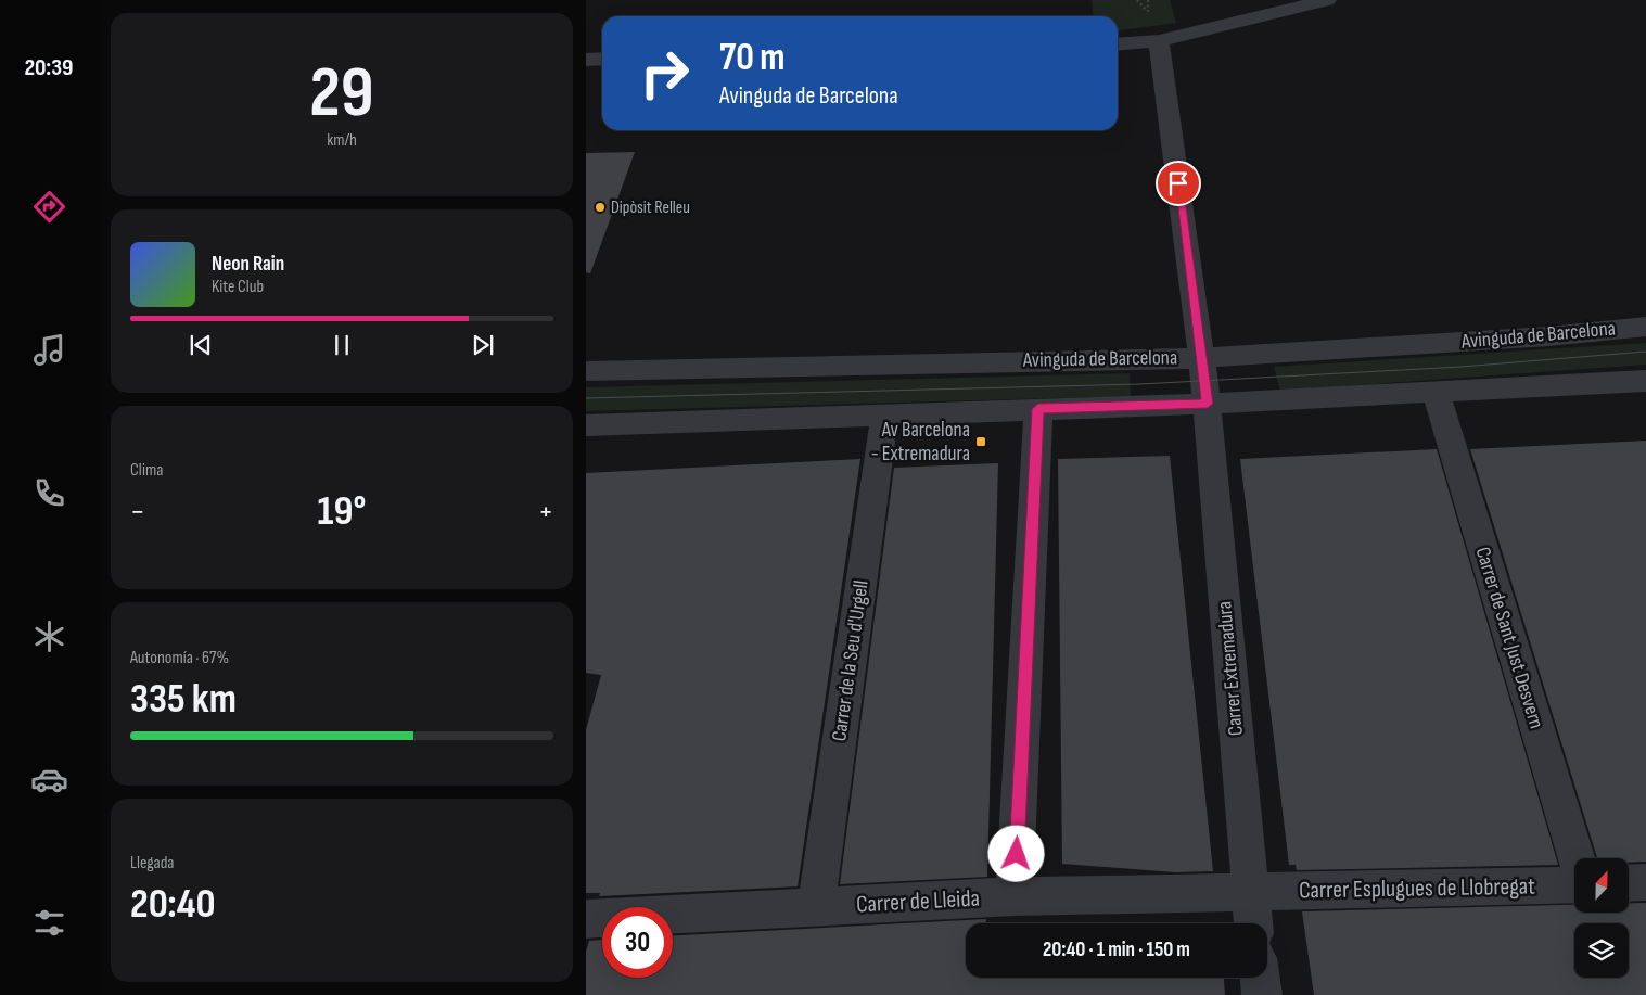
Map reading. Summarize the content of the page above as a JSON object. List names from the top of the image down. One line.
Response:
{"streets":{"street":["Avinguda de Barcelona","Carrer de Sant Just Desvern","Carrer de la Seu d'Urgell","Carrer Extremadura","Carrer Esplugues de Llobregat","Carrer de Lleida"]},"crossings":[["Avinguda de Barcelona","Carrer Extremadura"],["Carrer de la Seu d'Urgell","Carrer de Lleida"],["Carrer Extremadura","Carrer Esplugues de Llobregat"],["Carrer Extremadura","Carrer de Lleida"],["Carrer Esplugues de Llobregat","Carrer de Lleida"]],"places":{"other":["Dipòsit Relleu"],"transit":["Av Barcelona - Extremadura"]},"north":"top","page":{"tabs":"20:39","tile":[["29","km/h"],"Clima",["Autonomía · 67%","335 km"],["Llegada","20:40"]],"turn":["70 m","Avinguda de Barcelona"],"song":["Neon Rain","Kite Club"],"heat":["−","19°","+"],"limit":"30","trip":"20:40 · 1 min · 150 m"}}
